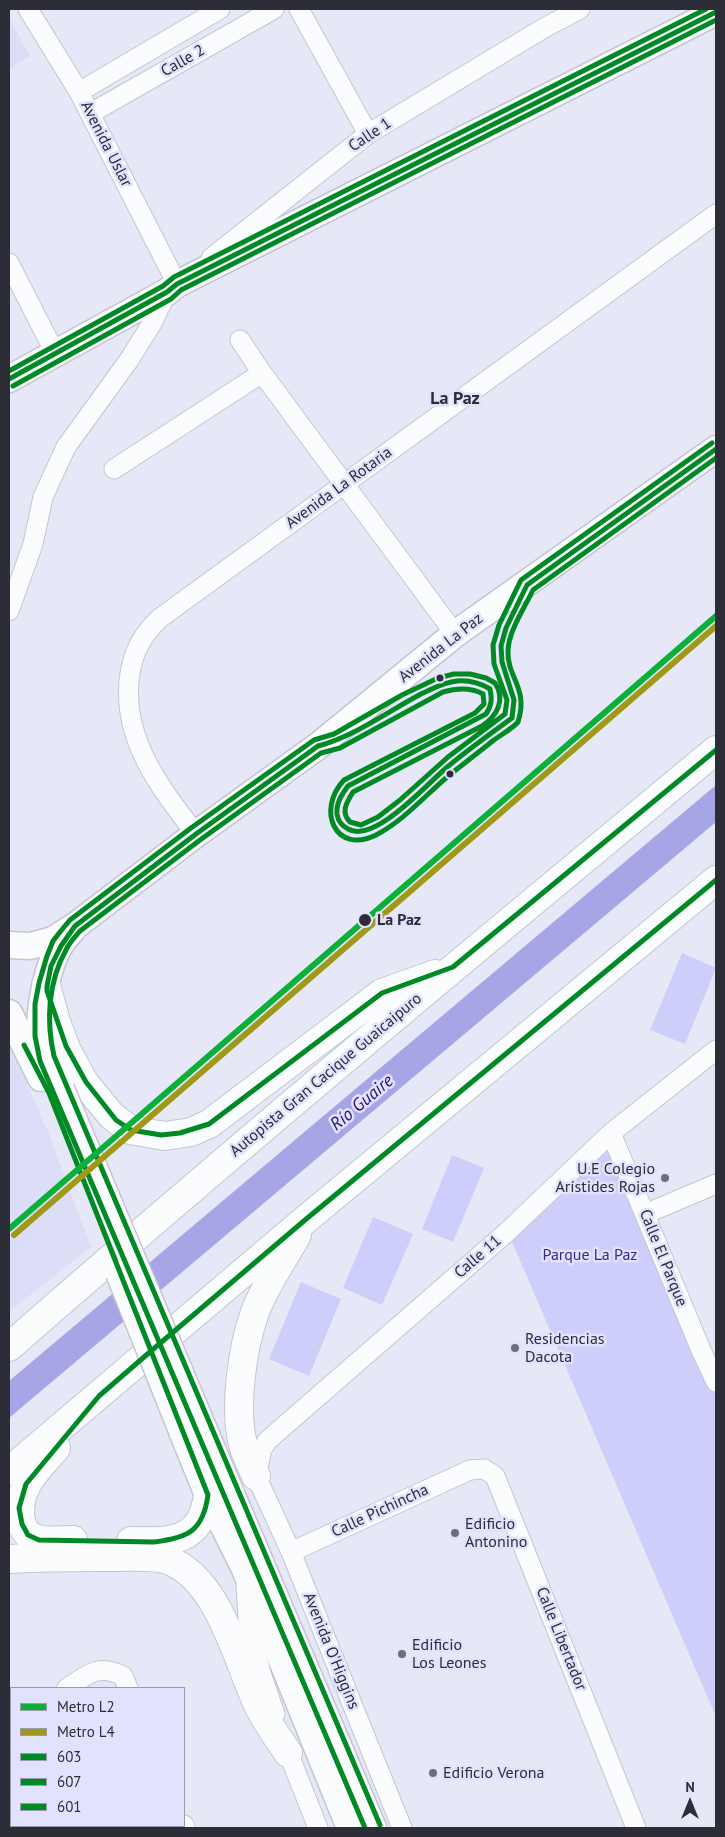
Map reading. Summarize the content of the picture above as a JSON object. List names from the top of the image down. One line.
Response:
{"streets":{"highway":["Autopista Gran Cacique Guaicaipuro"],"main road":["Avenida La Paz","Avenida O'Higgins"],"street":["Calle 2","Calle 1","Avenida Uslar","Avenida La Rotaria","Calle 11","Calle El Parque","Calle Pichincha","Calle Libertador"]},"crossings":[["Calle 2","Avenida Uslar"],["Calle 1","Avenida Uslar"],["Avenida La Rotaria","Avenida La Paz"],["Avenida La Paz","Avenida O'Higgins"],["Calle 11","Calle El Parque"],["Calle 11","Avenida O'Higgins"],["Calle Pichincha","Calle Libertador"],["Calle Pichincha","Avenida O'Higgins"]],"districts":["La Paz"],"water":["Río Guaire"],"parks":["Parque La Paz"],"places":["La Paz","U.E Colegio Arístides Rojas","Residencias Dacota","Edificio Antonino","Edificio Los Leones","Edificio Verona"],"lines":["transit line 601","transit line 603","transit line 607","metro line L2","metro line L4"],"legend":["Metro L2","Metro L4","603","607","601"],"north":"top"}
